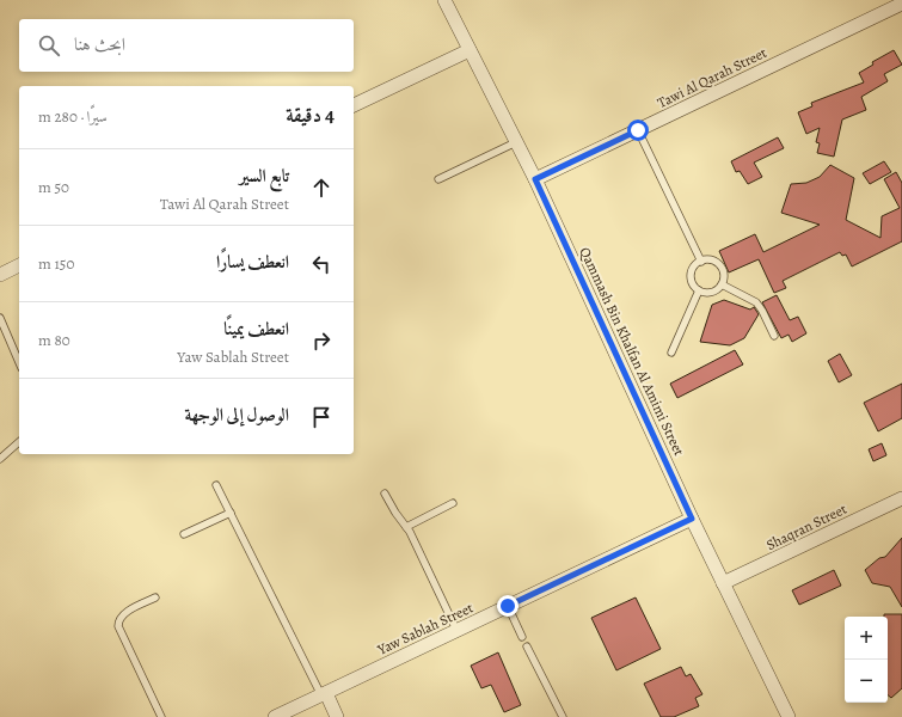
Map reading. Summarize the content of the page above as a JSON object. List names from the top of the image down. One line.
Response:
{"streets":{"street":["Tawi Al Qarah Street","Qammash Bin Khalfan Al Amimi Street","Shaqran Street","Yaw Sablah Street"]},"crossings":[["Tawi Al Qarah Street","Qammash Bin Khalfan Al Amimi Street"],["Qammash Bin Khalfan Al Amimi Street","Shaqran Street"],["Qammash Bin Khalfan Al Amimi Street","Yaw Sablah Street"]],"page":{"search":"ابحث هنا","heading":["4 دقيقة","سيرًا · 280 m"],"list":[["تابع السير","Tawi Al Qarah Street","50 m"],["انعطف يسارًا","150 m"],["انعطف يمينًا","Yaw Sablah Street","80 m"],"الوصول إلى الوجهة"],"map_buttons":["+","−"]}}
